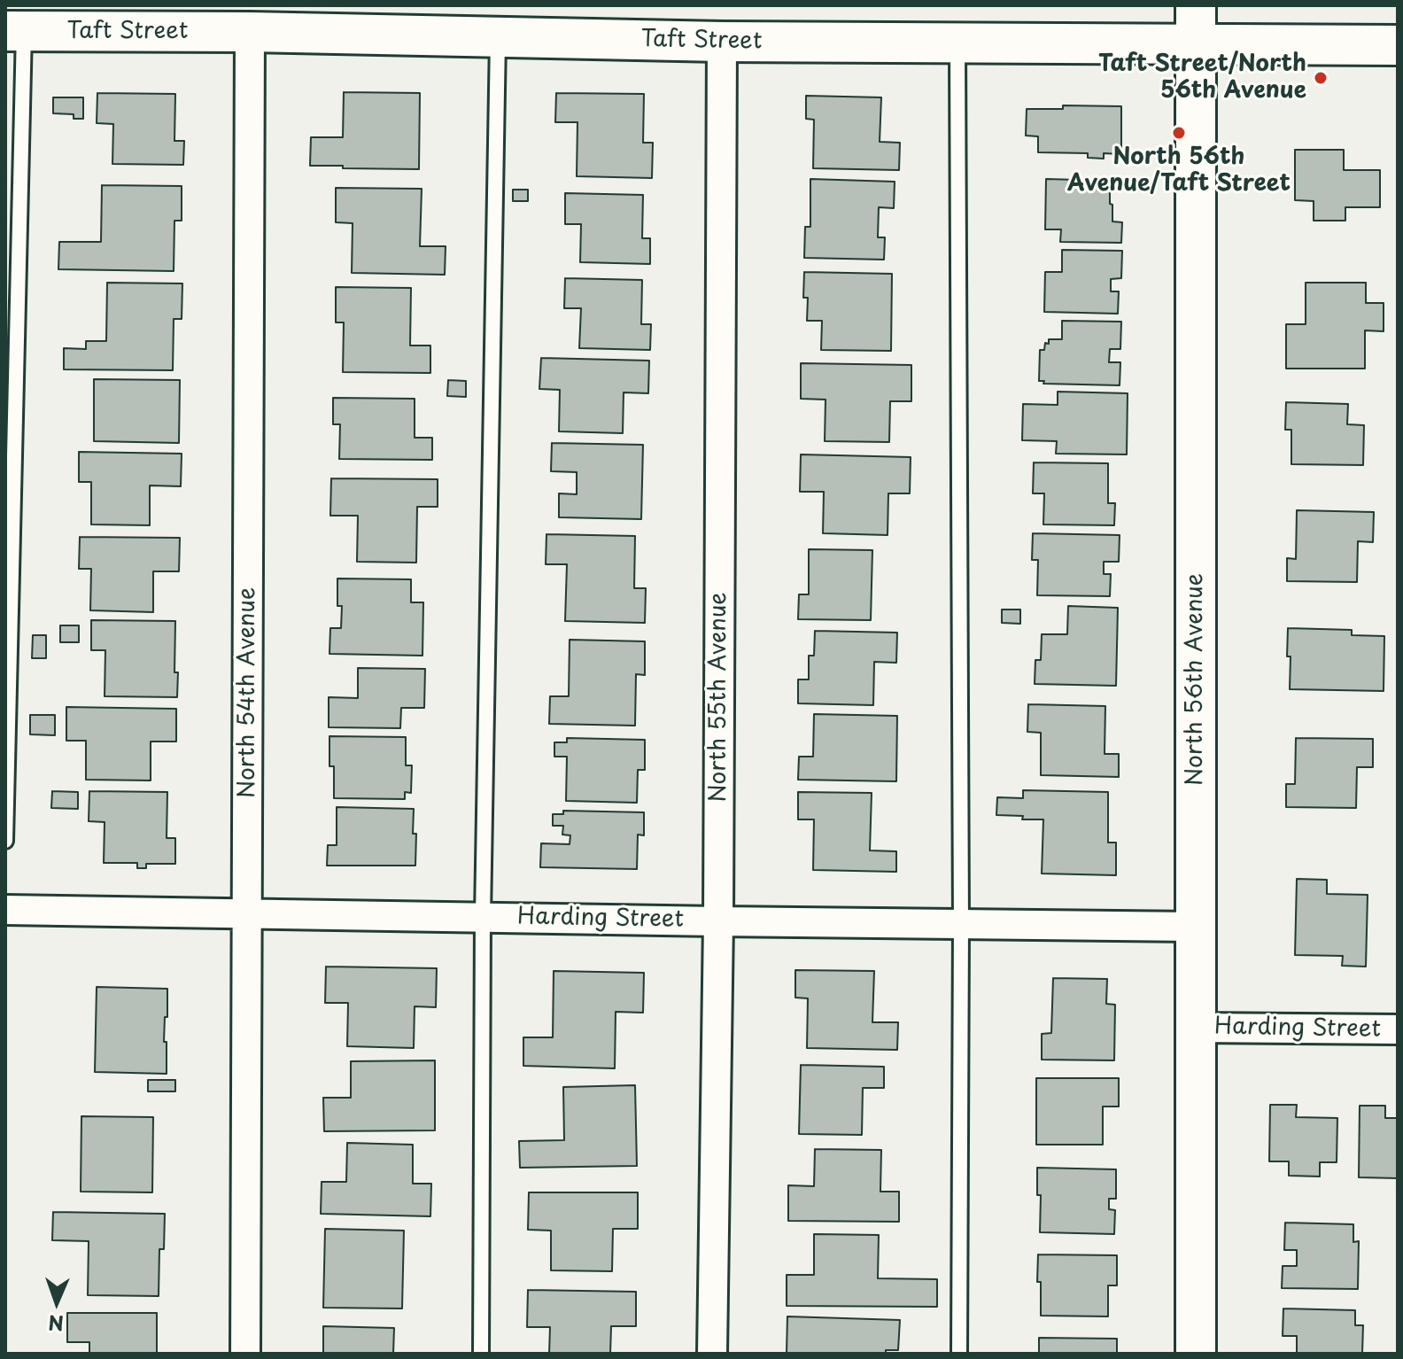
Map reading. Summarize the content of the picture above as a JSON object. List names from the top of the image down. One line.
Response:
{"streets":{"street":["Taft Street","North 56th Avenue","North 54th Avenue","North 55th Avenue","Harding Street"]},"crossings":[["Taft Street","North 56th Avenue"],["Taft Street","North 54th Avenue"],["Taft Street","North 55th Avenue"],["North 56th Avenue","Harding Street"],["North 54th Avenue","Harding Street"],["North 55th Avenue","Harding Street"]],"places":["Taft Street/North 56th Avenue","North 56th Avenue/Taft Street"],"north":"bottom"}
